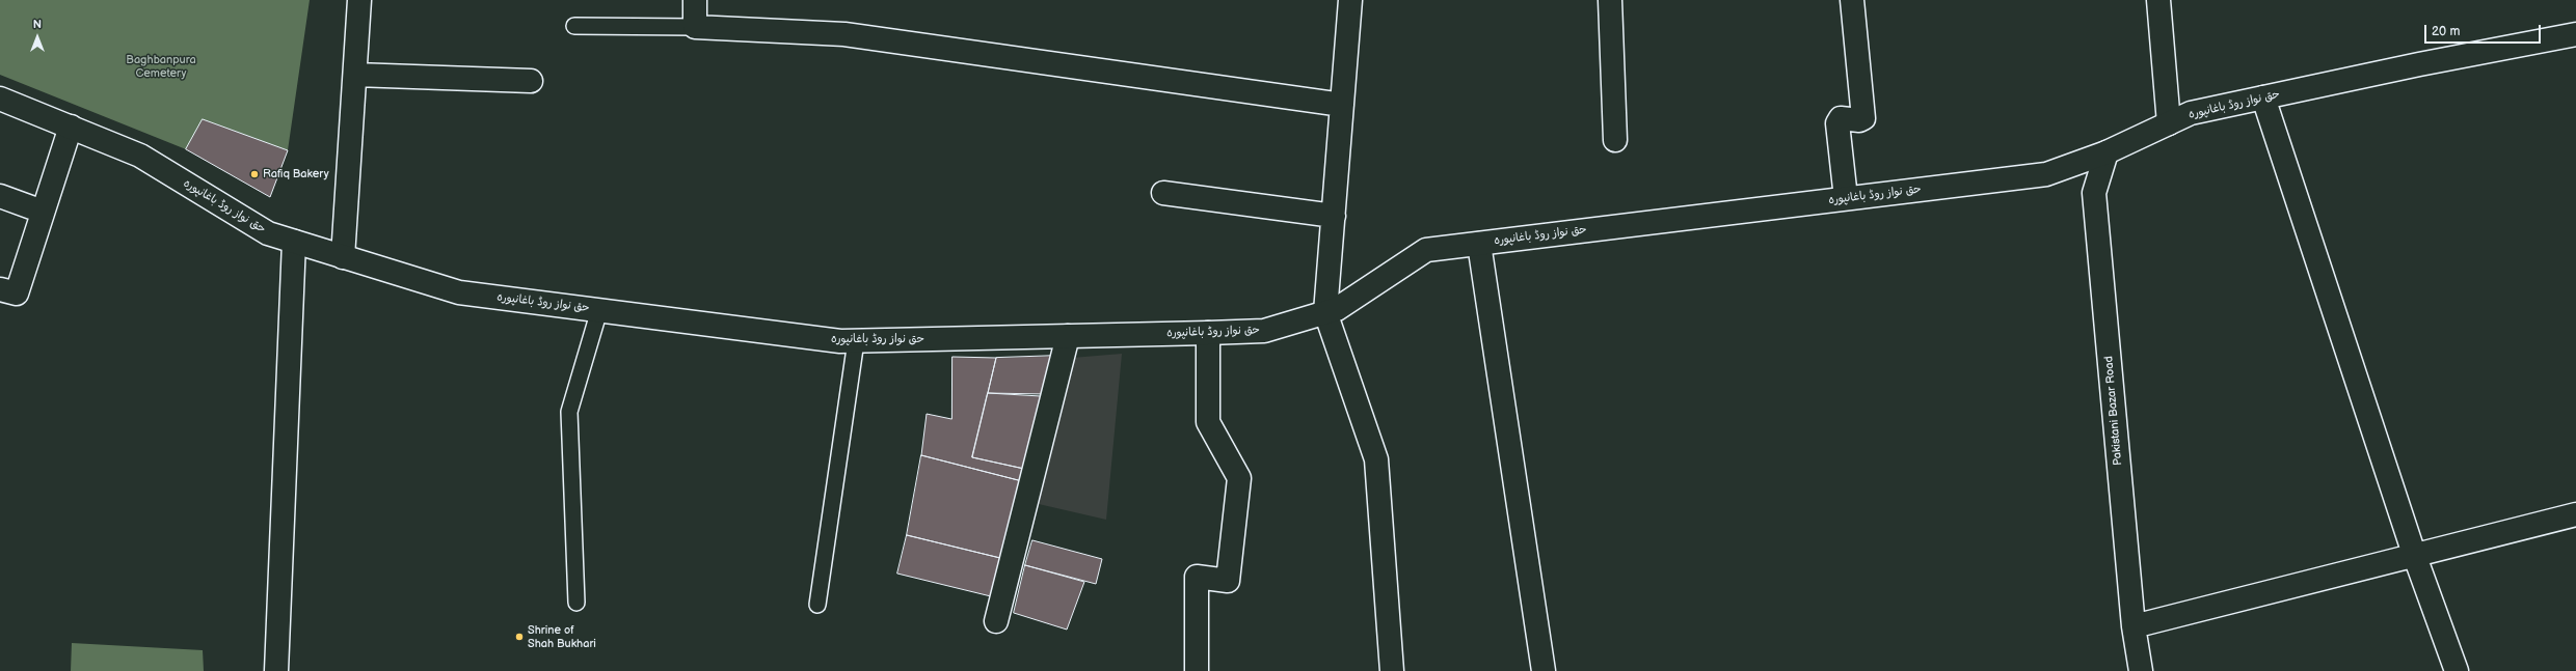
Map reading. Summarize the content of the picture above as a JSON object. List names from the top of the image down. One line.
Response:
{"streets":{"street":["حق نواز روڈ باغانپورہ","Pakistani Bazar Road"]},"crossings":[["حق نواز روڈ باغانپورہ","Pakistani Bazar Road"]],"parks":["Baghbanpura Cemetery"],"places":["Rafiq Bakery","Shrine of Shah Bukhari"],"scale_bar":"20 m","north":"top"}
